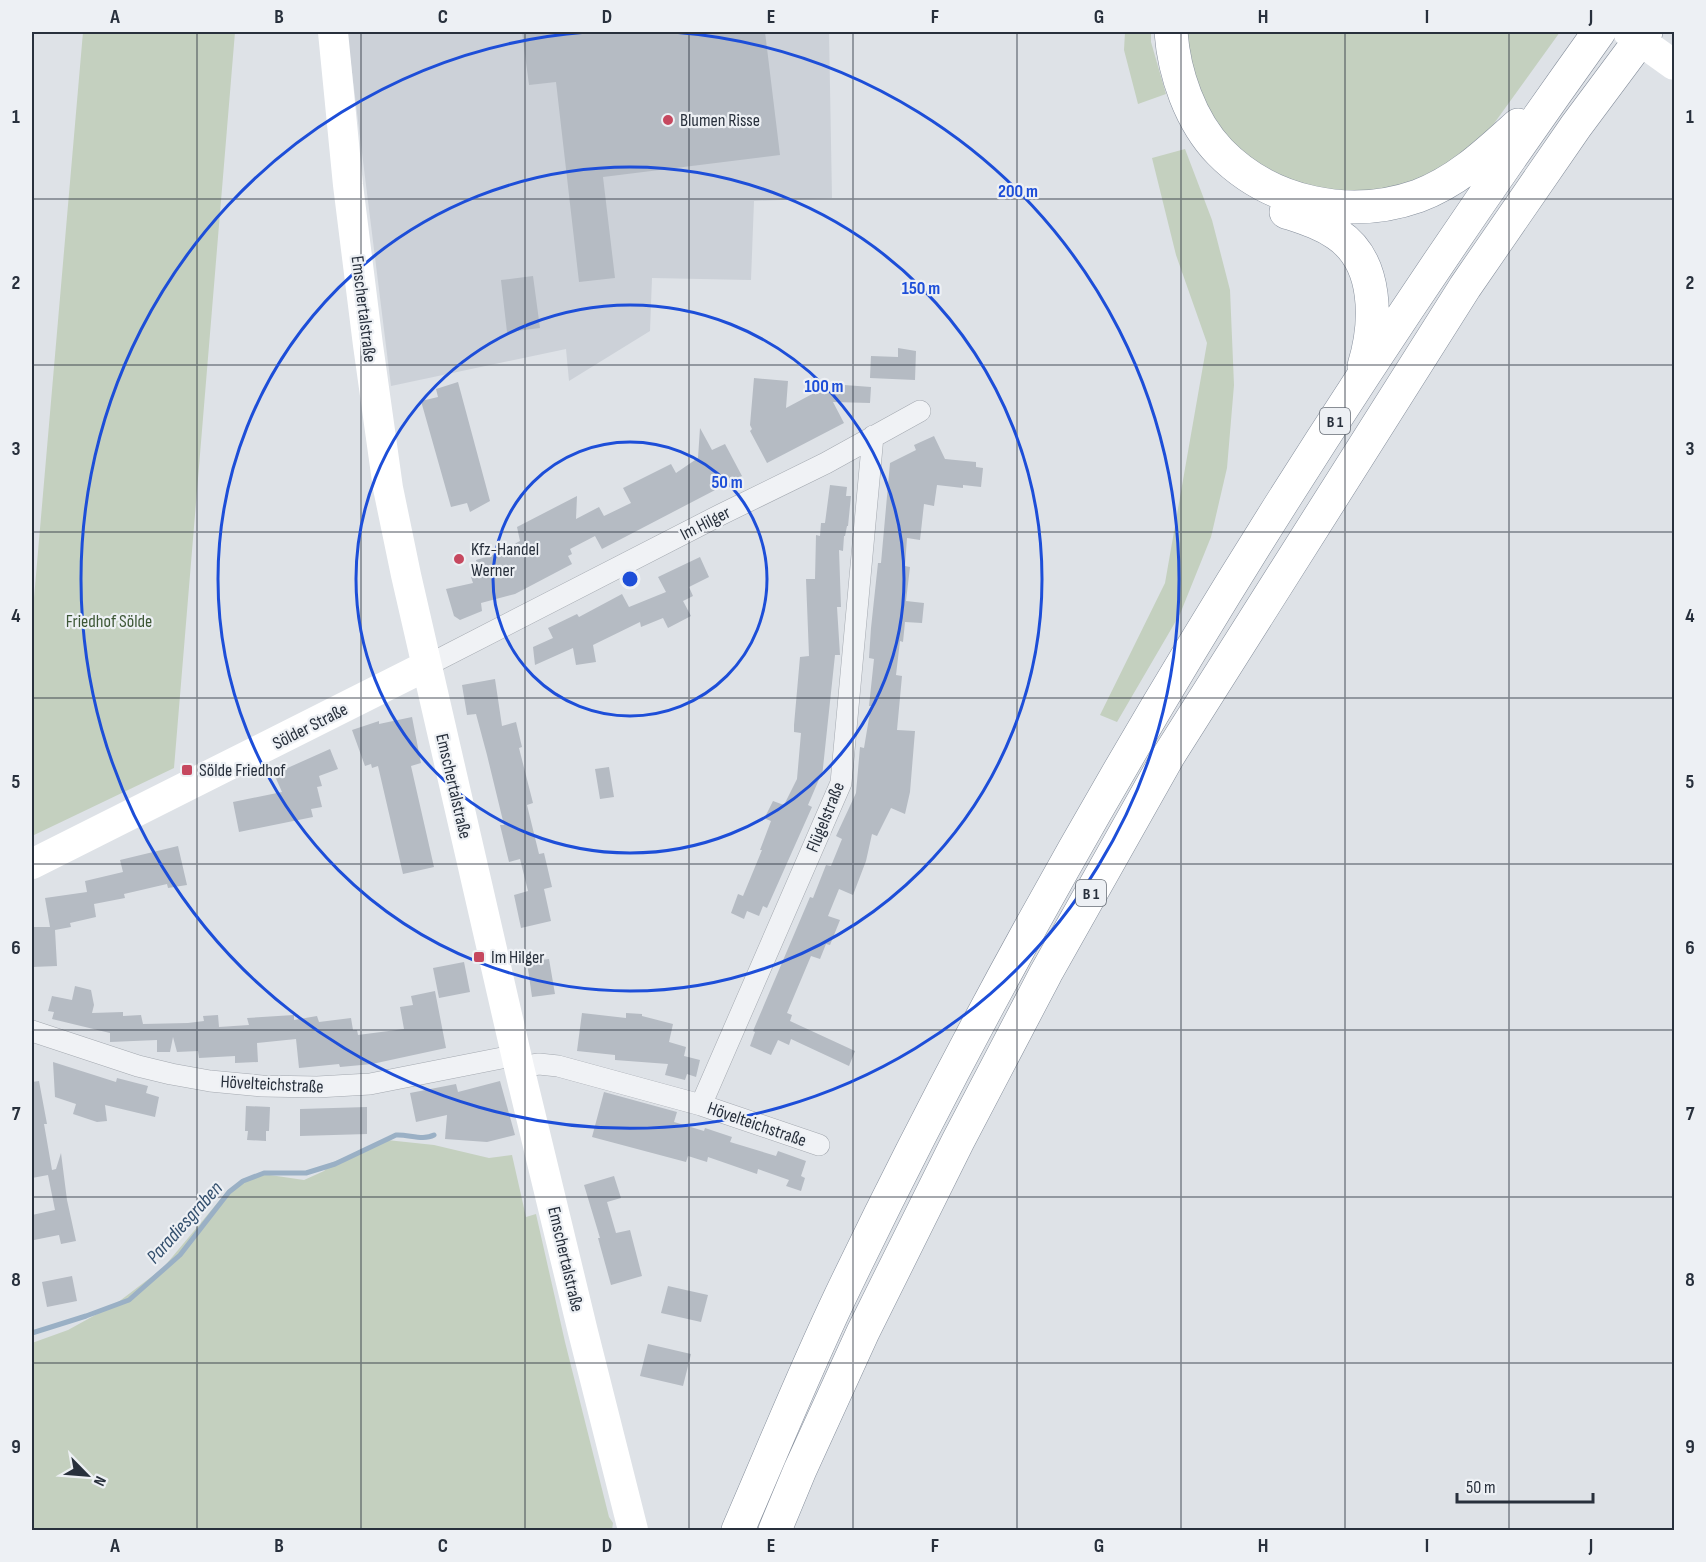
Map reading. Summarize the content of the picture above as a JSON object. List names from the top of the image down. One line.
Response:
{"streets":{"highway":["B 1"],"main road":["Emschertalstraße","Sölder Straße"],"street":["Im Hilger","Flügelstraße","Hövelteichstraße"]},"crossings":[["Emschertalstraße","Im Hilger"],["Emschertalstraße","Sölder Straße"],["Emschertalstraße","Hövelteichstraße"],["Im Hilger","Sölder Straße"],["Im Hilger","Flügelstraße"],["Flügelstraße","Hövelteichstraße"]],"water":["Paradiesgraben"],"parks":["Friedhof Sölde"],"places":{"other":["Blumen Risse","Kfz-Handel Werner"],"transit":["Sölde Friedhof","Im Hilger"]},"scale_bar":"50 m","north":"bottom right","grid":{"columns":["A","B","C","D","E","F","G","H","I","J"],"rows":["1","2","3","4","5","6","7","8","9"]},"rings":["200 m","150 m","100 m","50 m"]}
